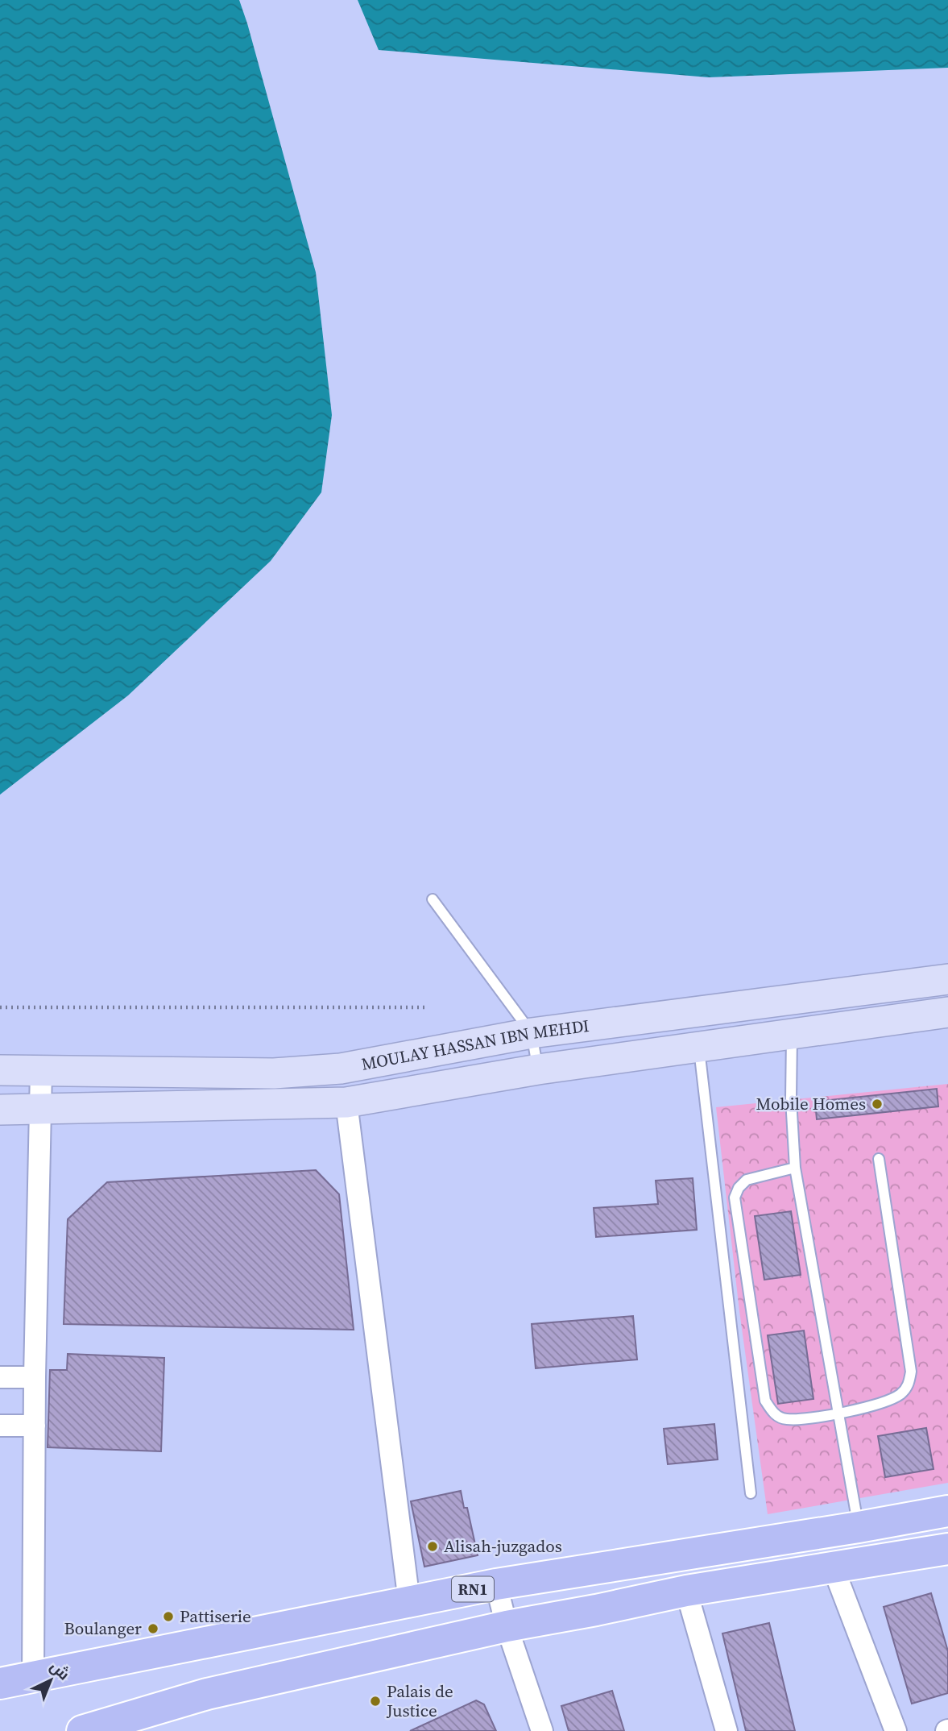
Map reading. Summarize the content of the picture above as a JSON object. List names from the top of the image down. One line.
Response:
{"streets":{"main road":["RN1"],"street":["MOULAY HASSAN IBN MEHDI"]},"places":["Mobile Homes","Alisah-juzgados","Pattiserie","Boulanger","Palais de Justice"],"north":"top right"}
